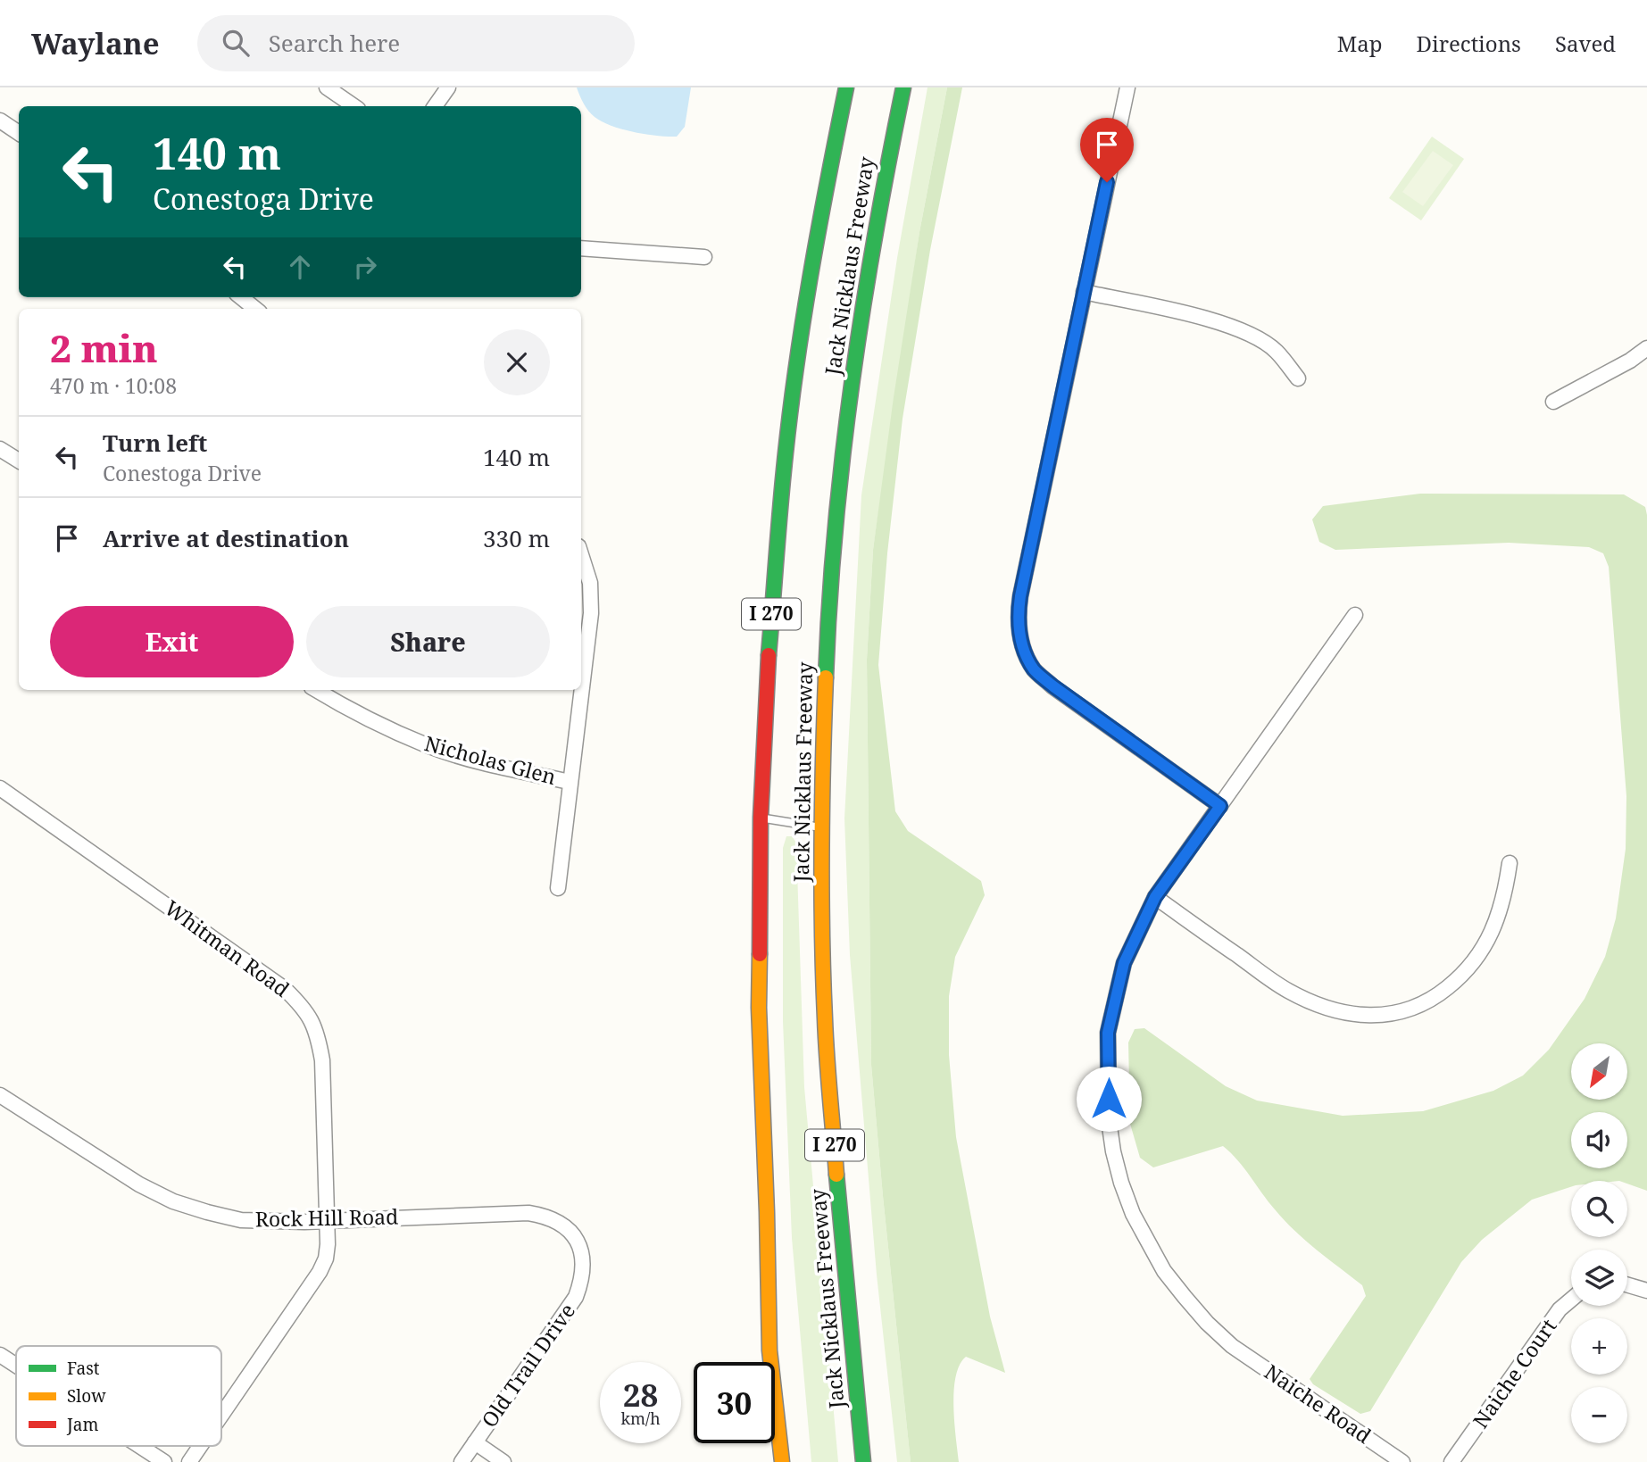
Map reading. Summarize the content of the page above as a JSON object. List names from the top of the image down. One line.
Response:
{"streets":{"highway":["Jack Nicklaus Freeway","I 270"],"street":["Nicholas Glen","Whitman Road","Rock Hill Road","Old Trail Drive","Naiche Court","Naiche Road"]},"crossings":[["Whitman Road","Rock Hill Road"],["Rock Hill Road","Old Trail Drive"]],"legend":["Fast","Slow","Jam"],"north":"bottom left","page":{"header":"Waylane","search":"Search here","nav":["Map","Directions","Saved"],"turn":["140 m","Conestoga Drive"],"heading":["2 min","470 m · 10:08"],"list":[{"name":"Turn left","note":"Conestoga Drive","value":"140 m"},{"name":"Arrive at destination","value":"330 m"}],"buttons":["Exit","Share"],"map_buttons":["+","−"],"speed":"28 km/h","limit":"30"}}
